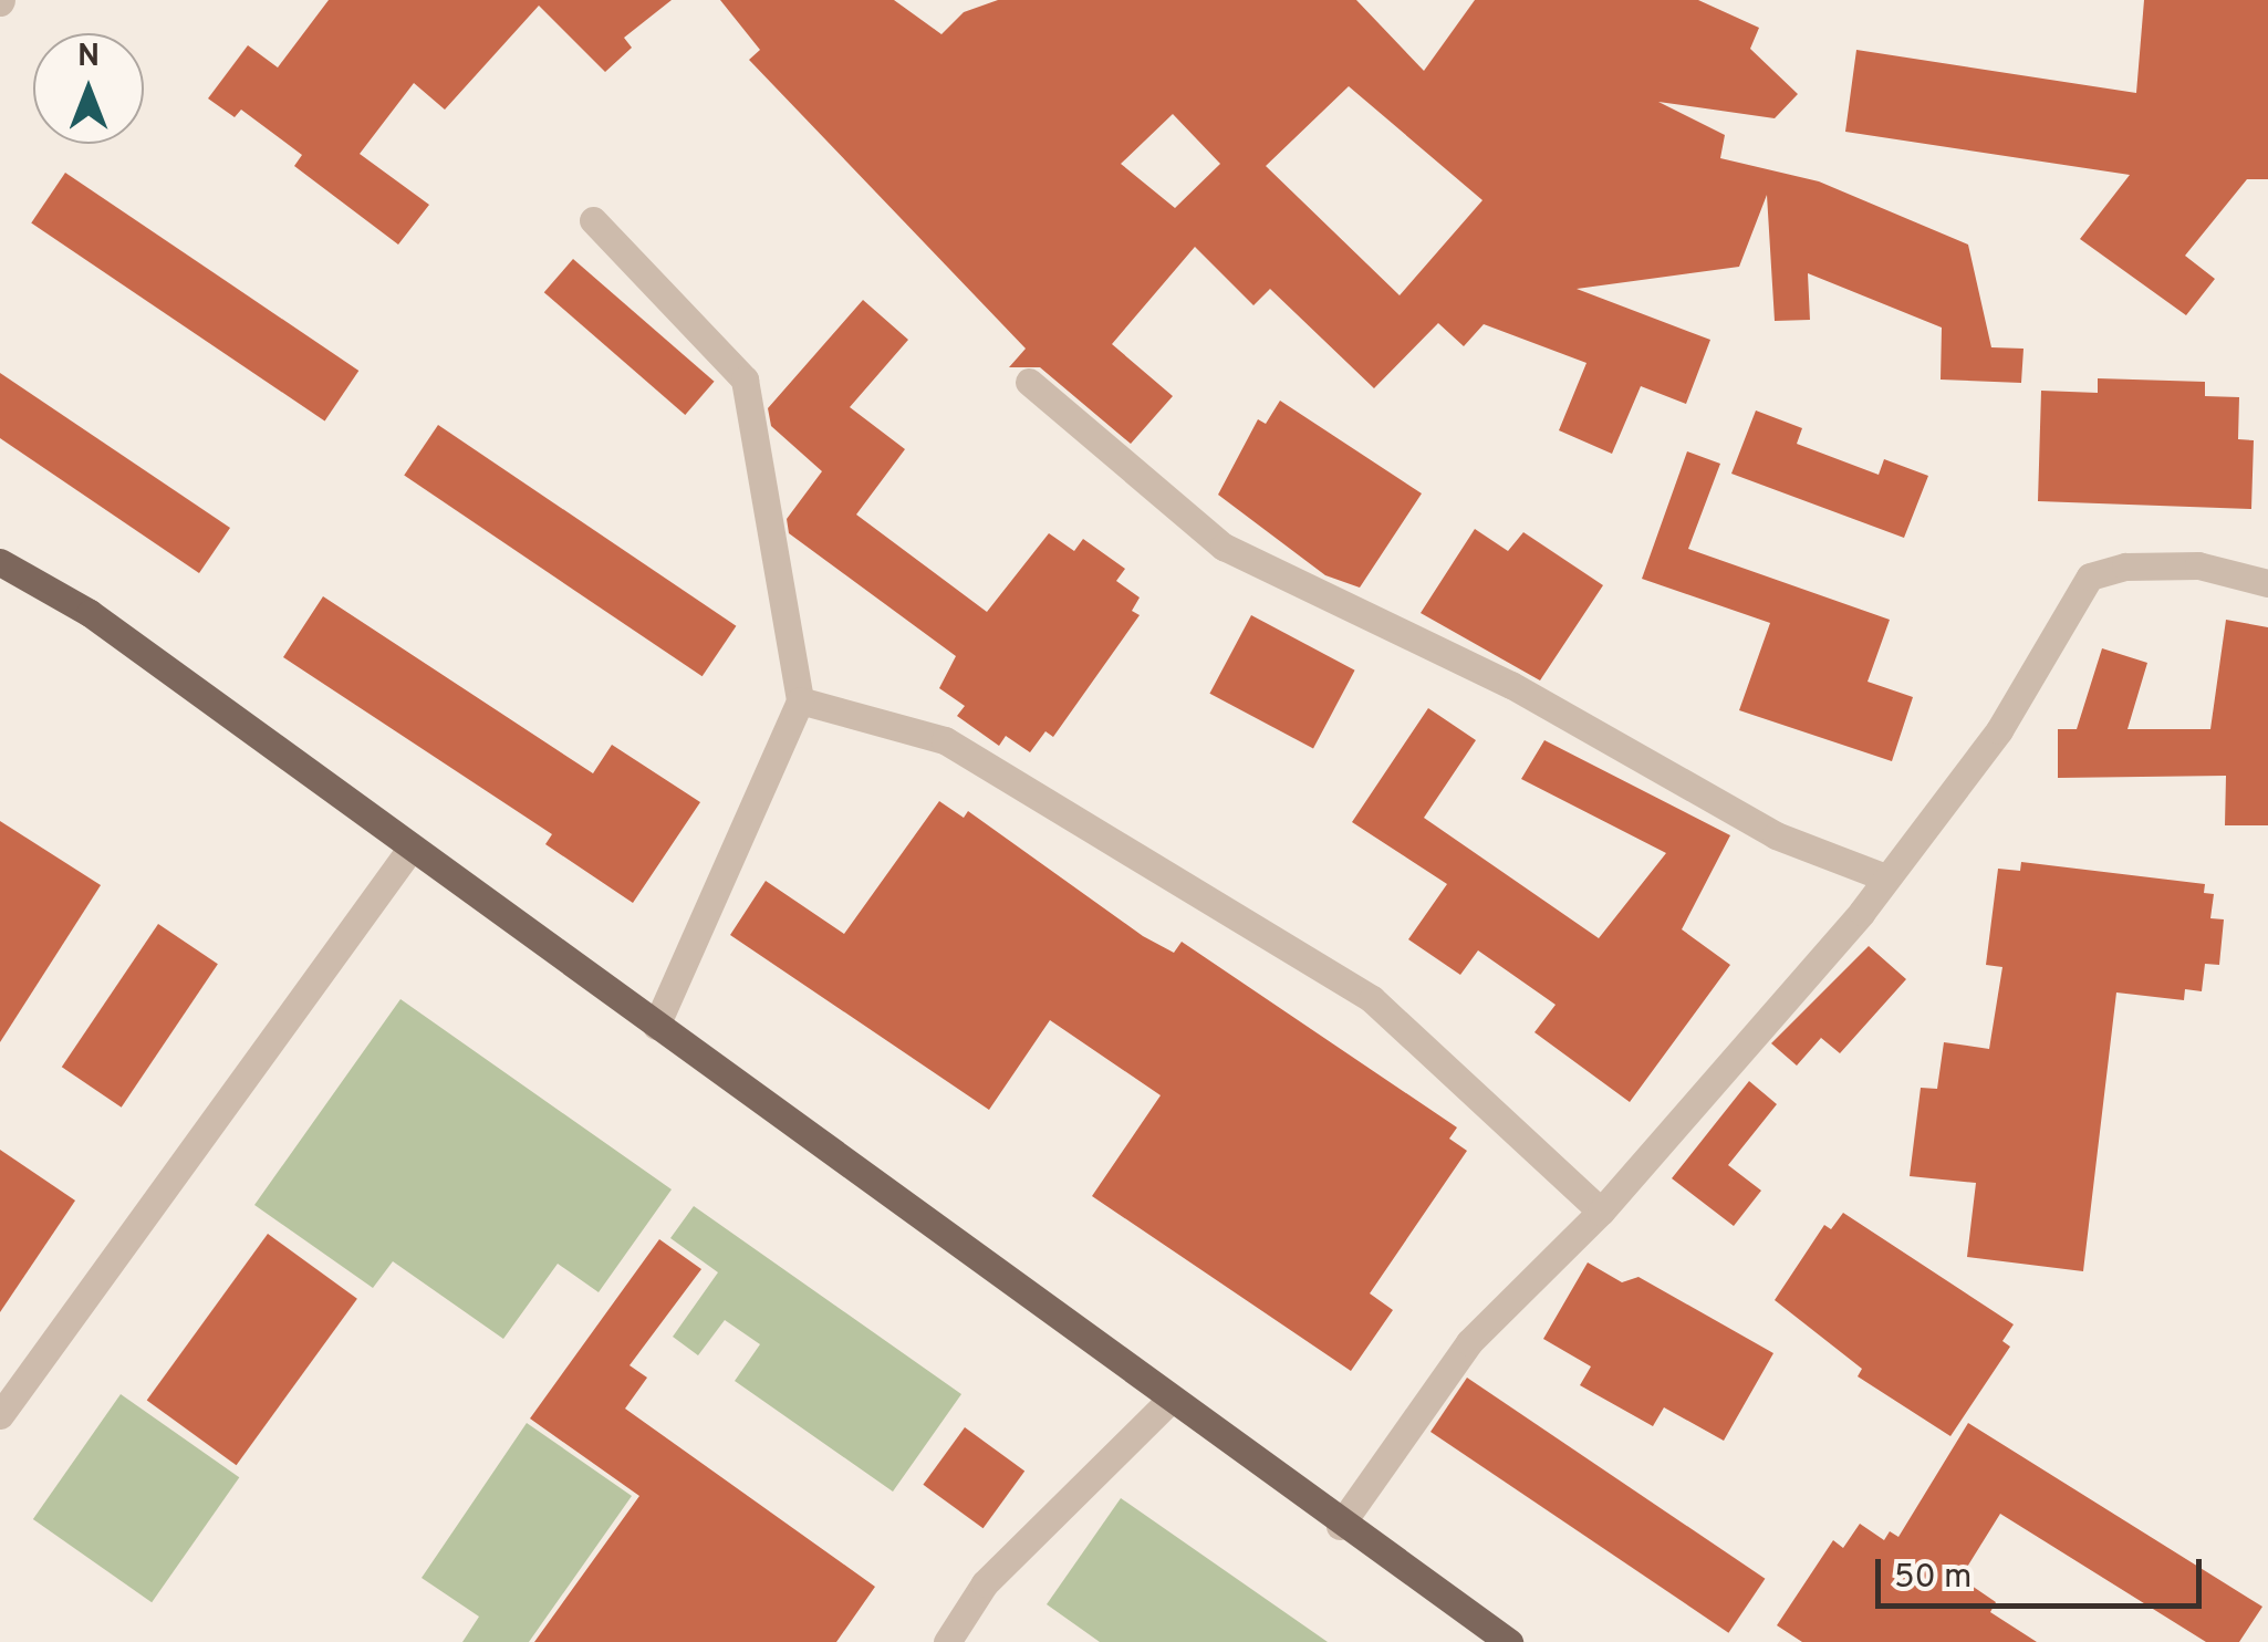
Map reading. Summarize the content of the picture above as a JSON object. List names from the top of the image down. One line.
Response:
{"scale_bar":"50 m","north":"top"}
